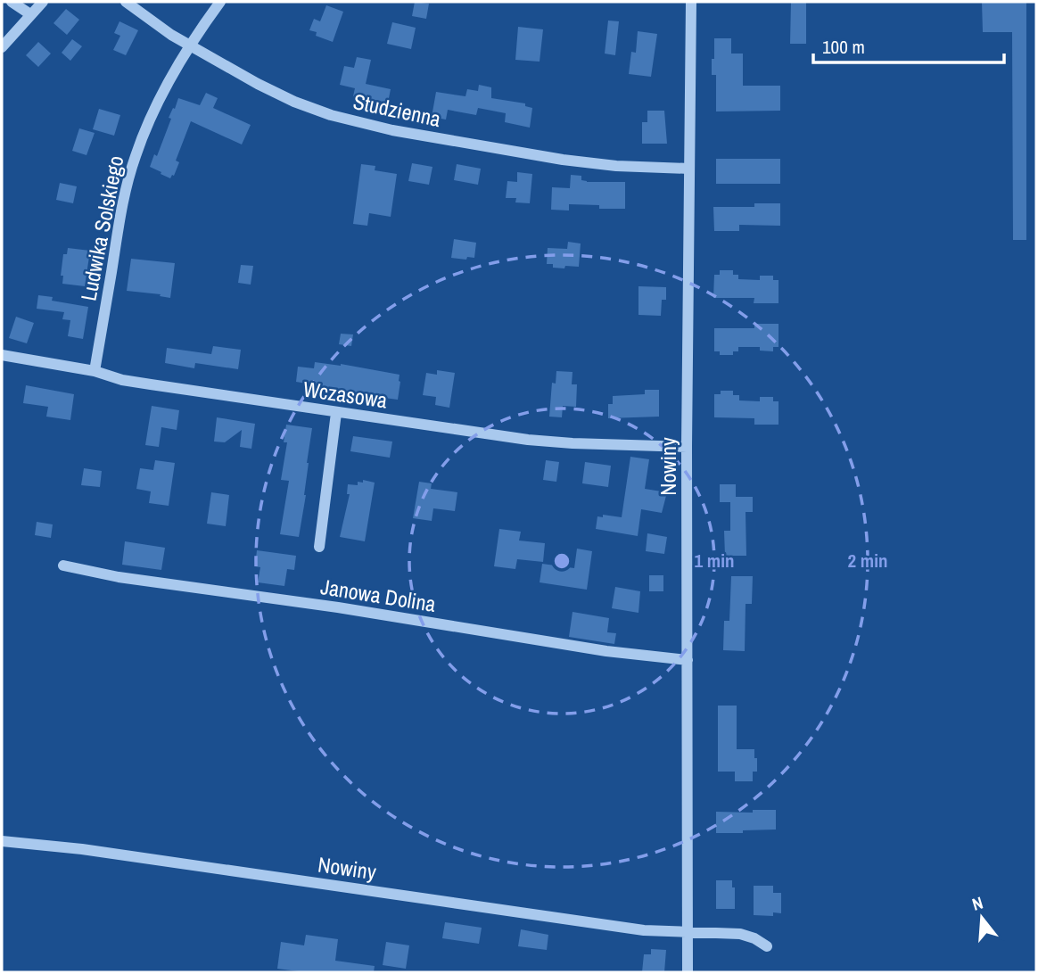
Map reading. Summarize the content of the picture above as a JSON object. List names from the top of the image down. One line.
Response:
{"streets":{"street":["Studzienna","Ludwika Solskiego","Wczasowa","Nowiny","Janowa Dolina"]},"crossings":[["Studzienna","Ludwika Solskiego"],["Studzienna","Nowiny"],["Ludwika Solskiego","Wczasowa"],["Wczasowa","Nowiny"],["Nowiny","Janowa Dolina"]],"scale_bar":"100 m","north":"top","rings":["1 min","2 min"]}
